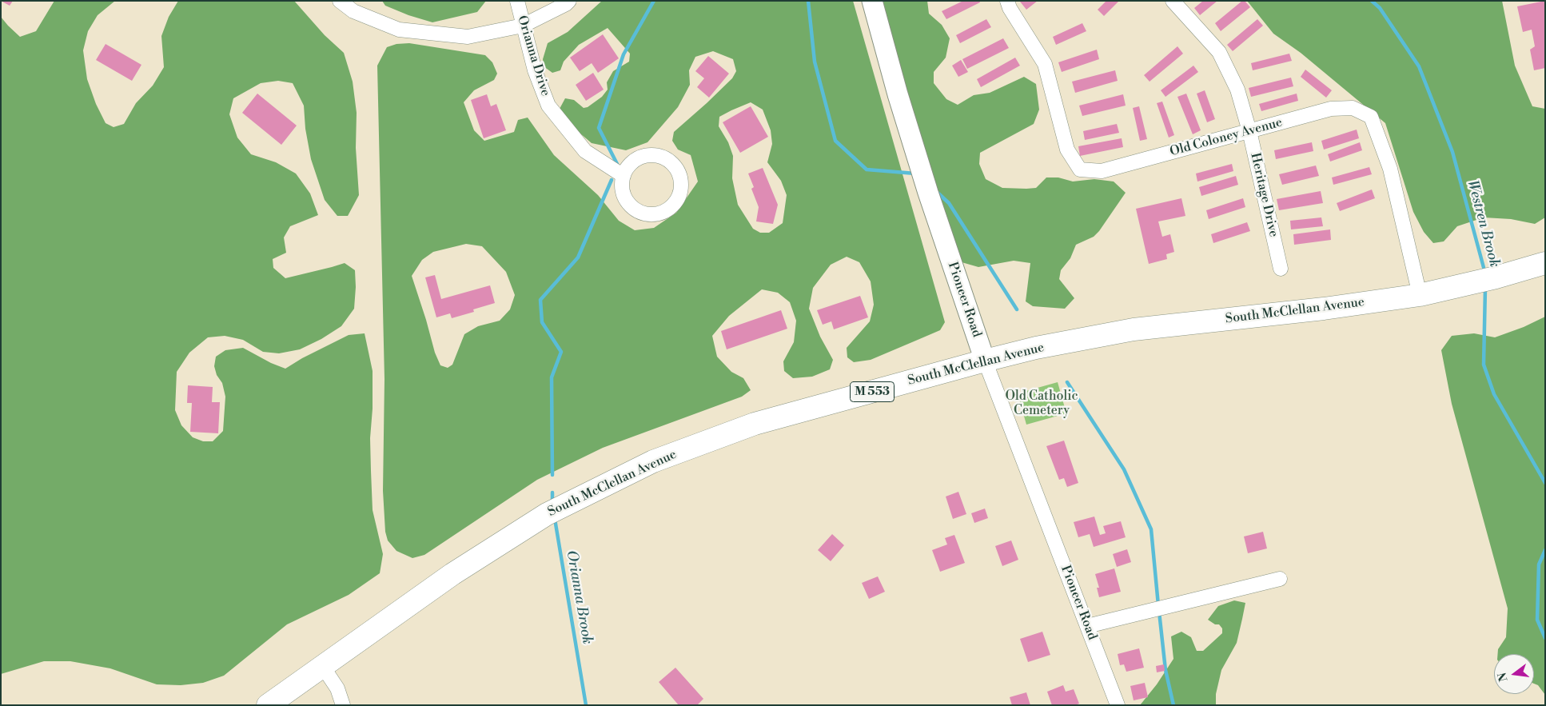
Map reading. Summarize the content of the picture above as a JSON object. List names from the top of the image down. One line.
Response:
{"streets":{"main road":["South McClellan Avenue","M 553"],"street":["Orianna Drive","Old Coloney Avenue","Heritage Drive","Pioneer Road"]},"crossings":[["Old Coloney Avenue","Heritage Drive"],["Old Coloney Avenue","South McClellan Avenue"],["Pioneer Road","South McClellan Avenue"]],"water":["Westren Brook","Orianna Brook"],"parks":["Old Catholic Cemetery"],"north":"left"}
